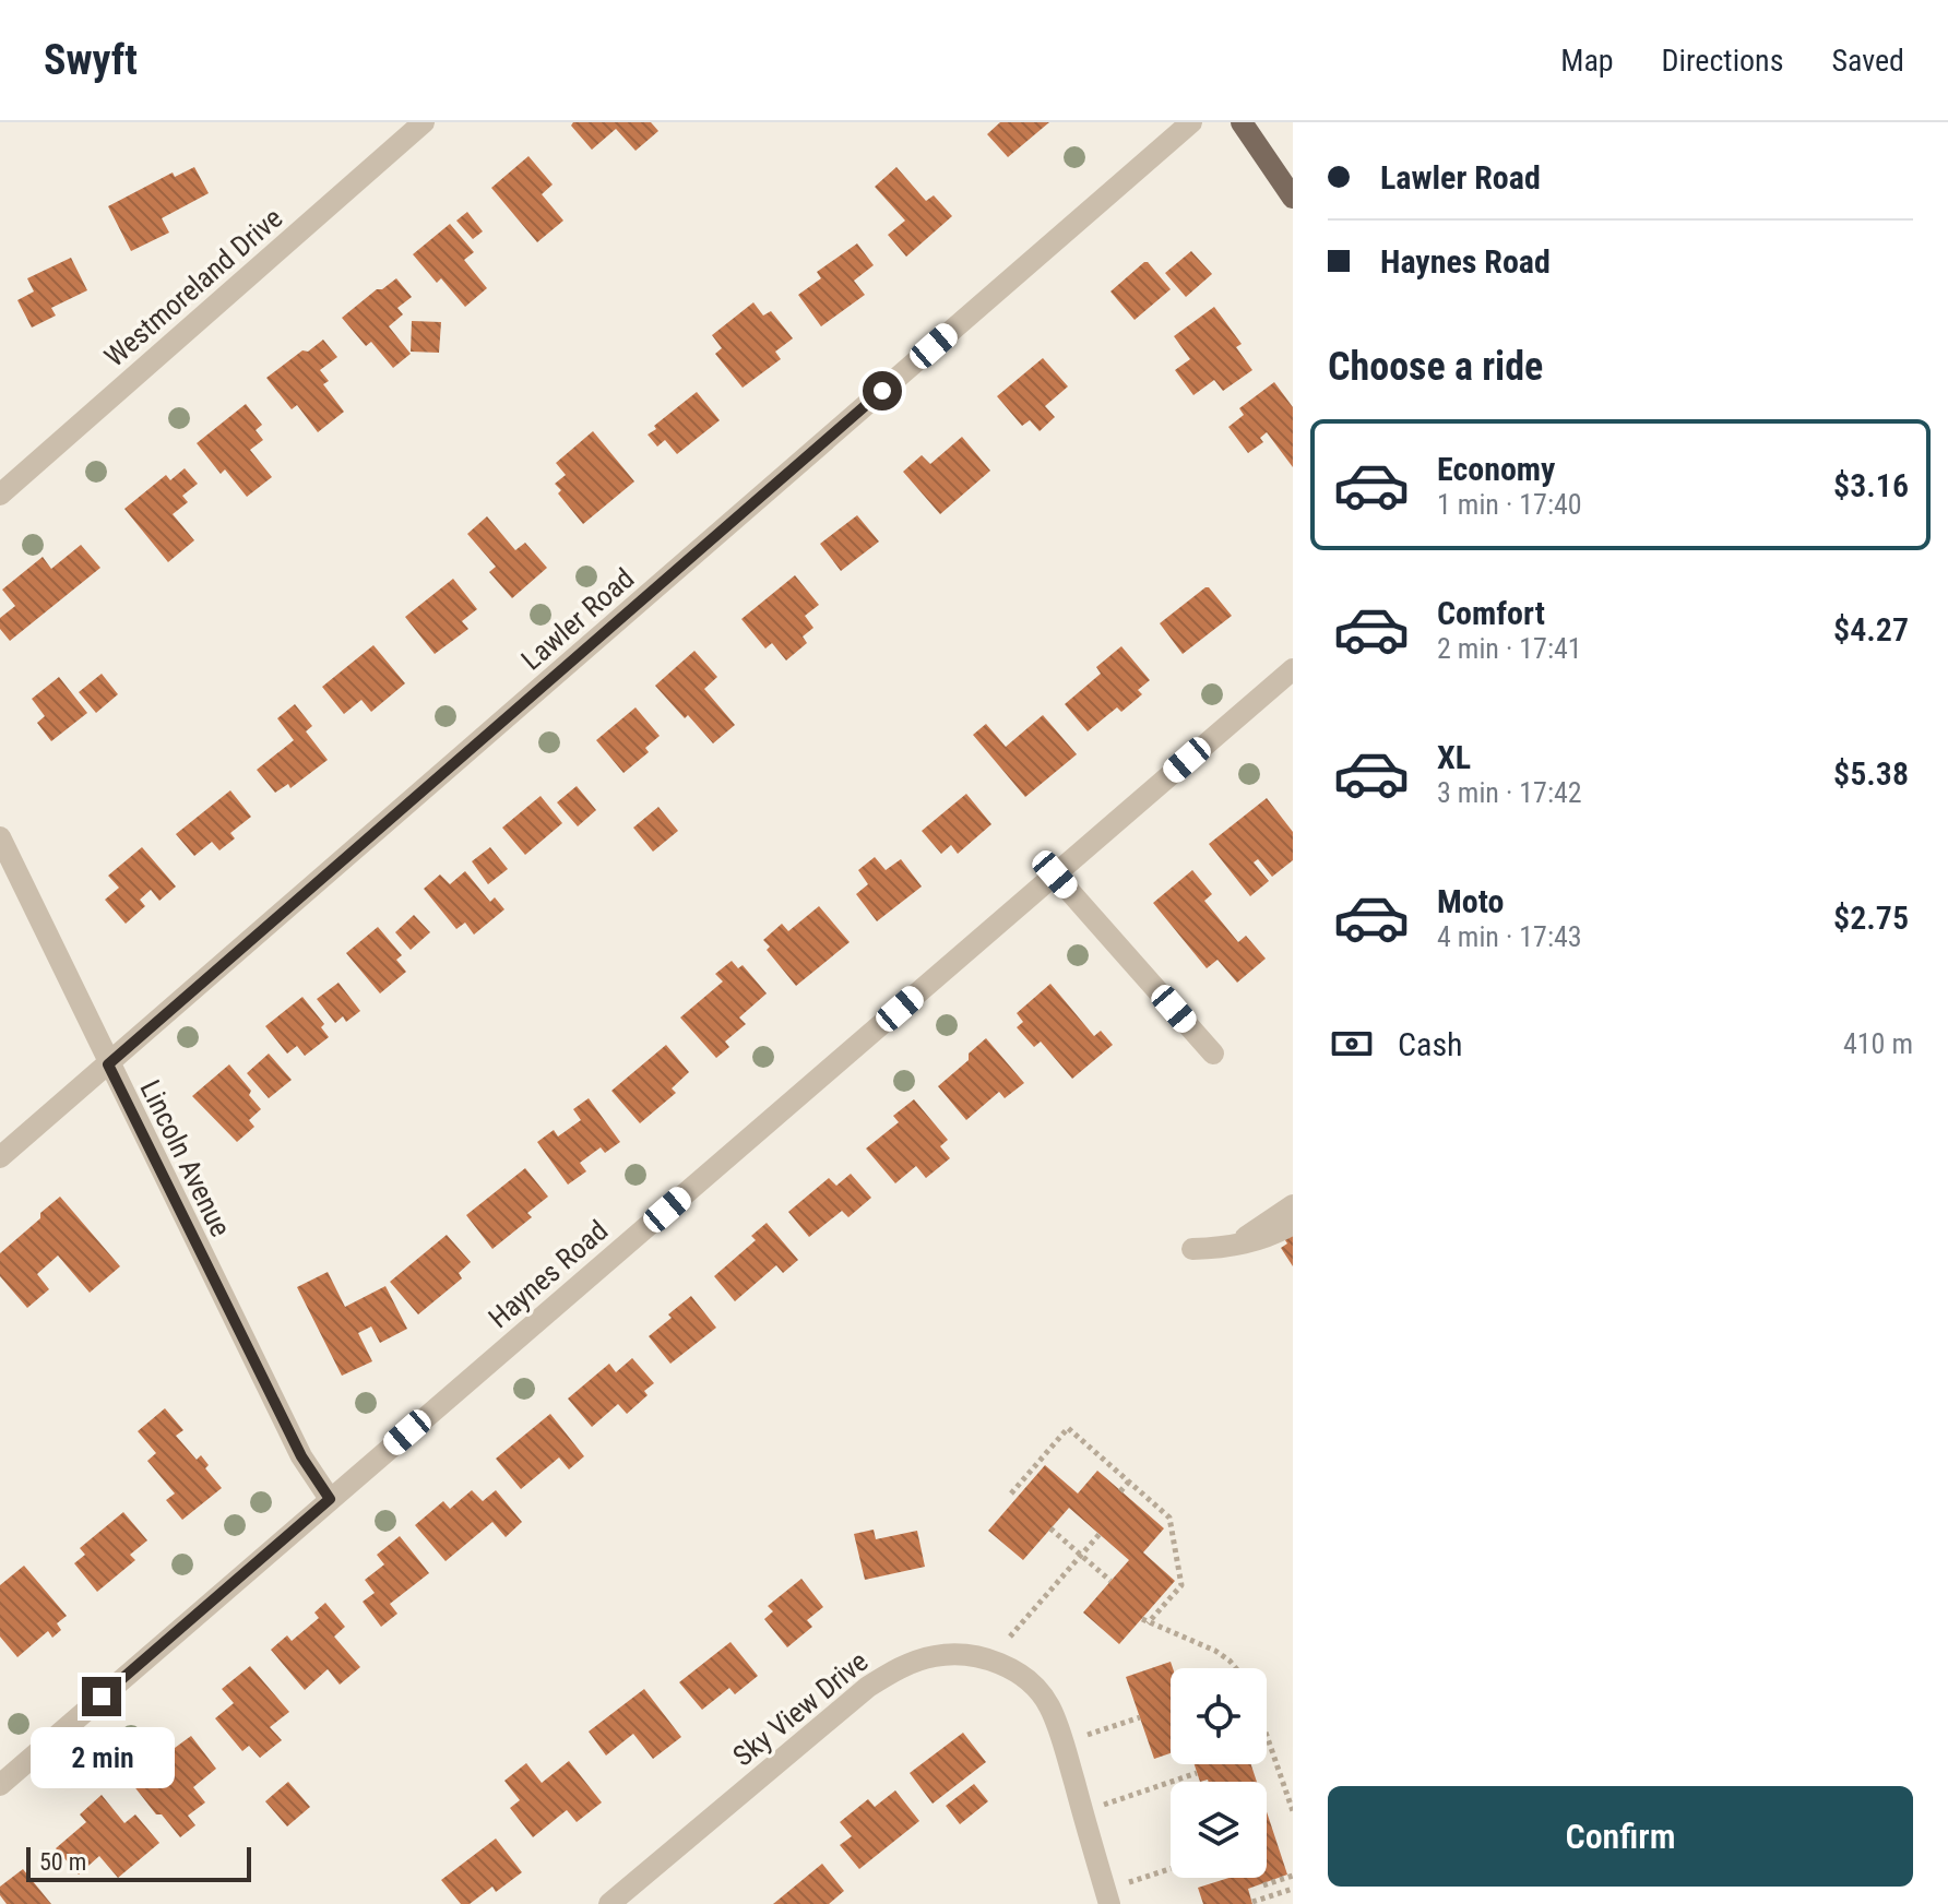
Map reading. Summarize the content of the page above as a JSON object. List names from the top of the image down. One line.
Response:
{"streets":{"street":["Westmoreland Drive","Lawler Road","Lincoln Avenue","Haynes Road","Sky View Drive"]},"crossings":[["Lawler Road","Lincoln Avenue"],["Lincoln Avenue","Haynes Road"]],"scale_bar":"50 m","page":{"header":"Swyft","nav":["Map","Directions","Saved"],"banner":["Lawler Road","Haynes Road"],"heading":"Choose a ride","list":[{"name":"Economy","note":"1 min · 17:40","value":"$3.16"},{"name":"Comfort","note":"2 min · 17:41","value":"$4.27"},{"name":"XL","note":"3 min · 17:42","value":"$5.38"},{"name":"Moto","note":"4 min · 17:43","value":"$2.75"}],"pay":["Cash","410 m"],"bubble":"2 min","buttons":"Confirm","scale":"50 m"}}
